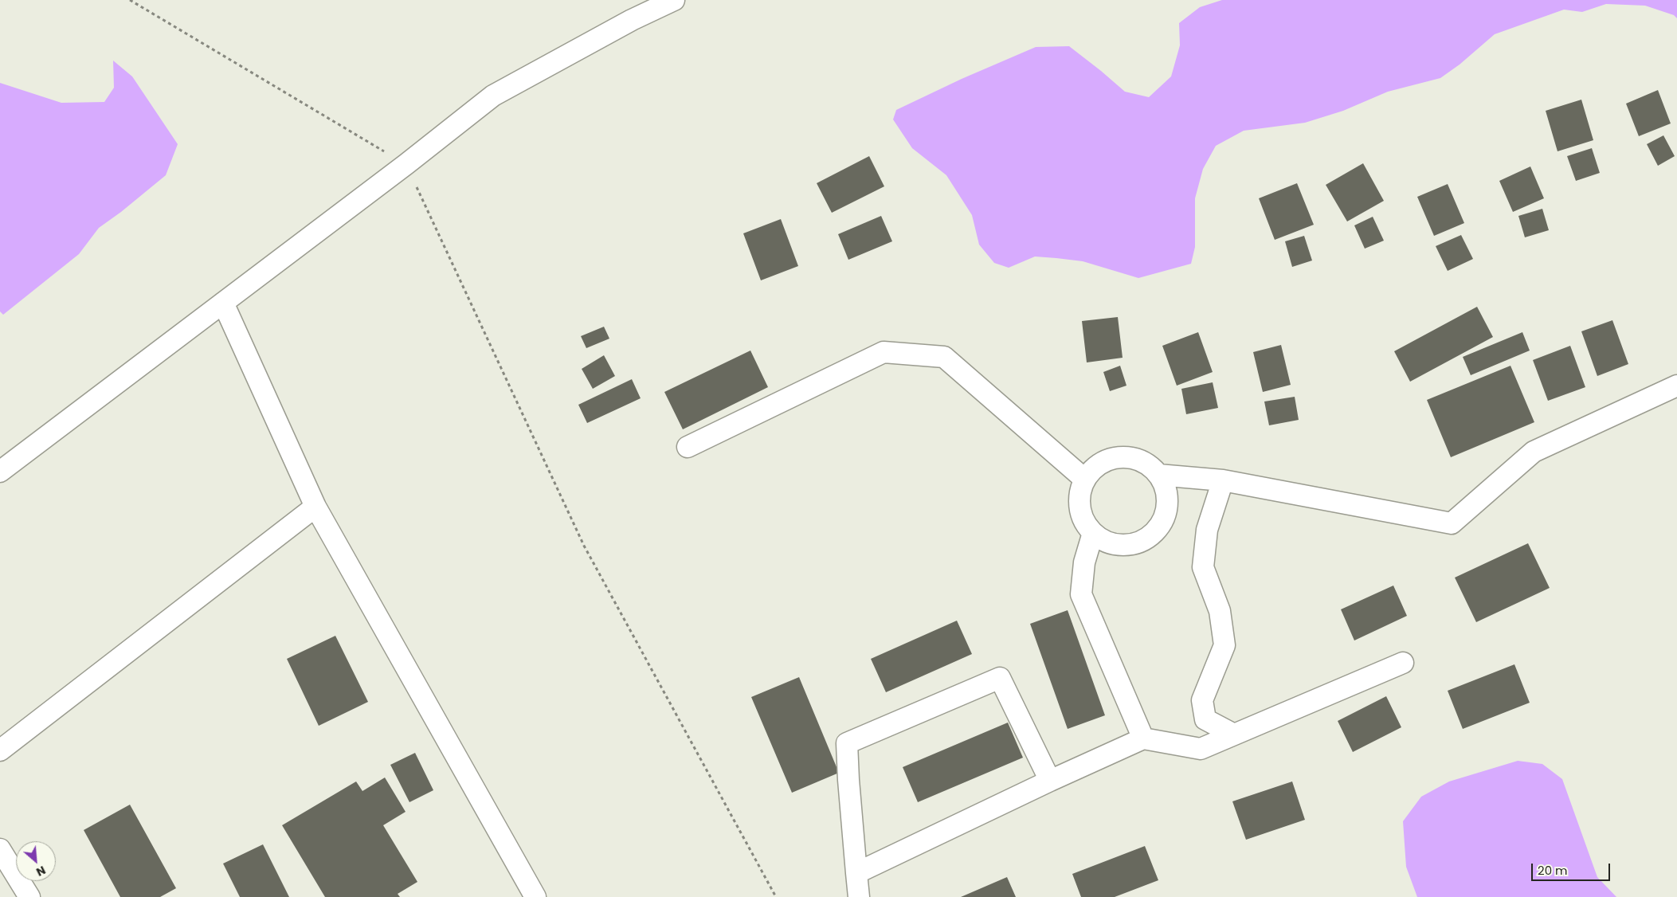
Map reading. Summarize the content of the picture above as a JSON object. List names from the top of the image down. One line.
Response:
{"scale_bar":"20 m","north":"bottom right"}
